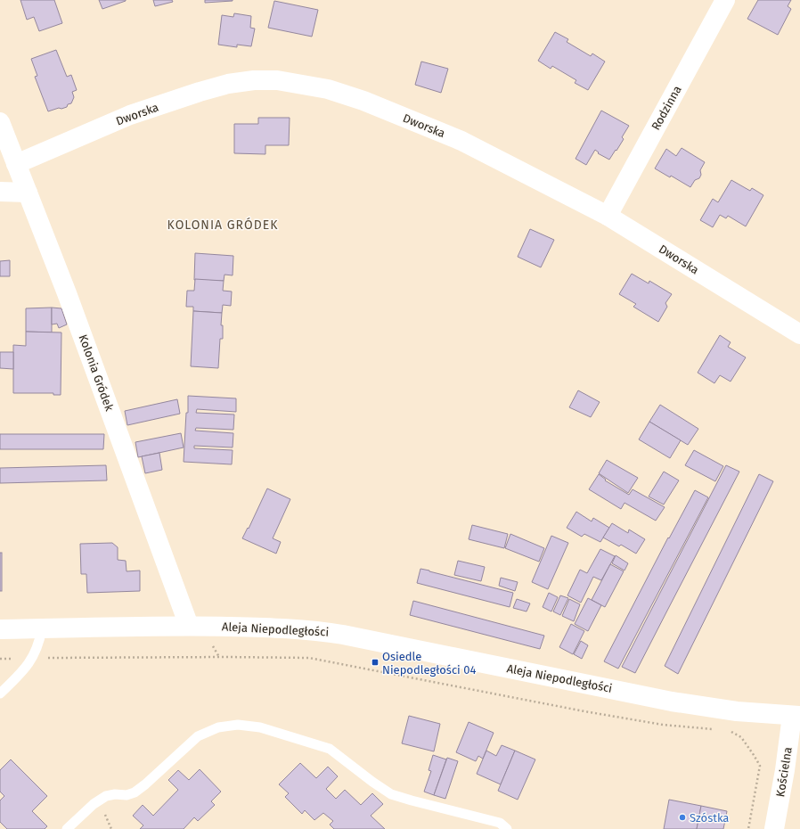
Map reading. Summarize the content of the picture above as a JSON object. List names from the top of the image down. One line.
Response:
{"streets":{"street":["Rodzinna","Dworska","Kolonia Gródek","Aleja Niepodległości","Kościelna"]},"crossings":[["Rodzinna","Dworska"],["Dworska","Kolonia Gródek"],["Kolonia Gródek","Aleja Niepodległości"],["Aleja Niepodległości","Kościelna"]],"districts":["KOLONIA GRÓDEK"],"places":{"transit":["Osiedle Niepodległości 04"],"other":["Szóstka"]}}
